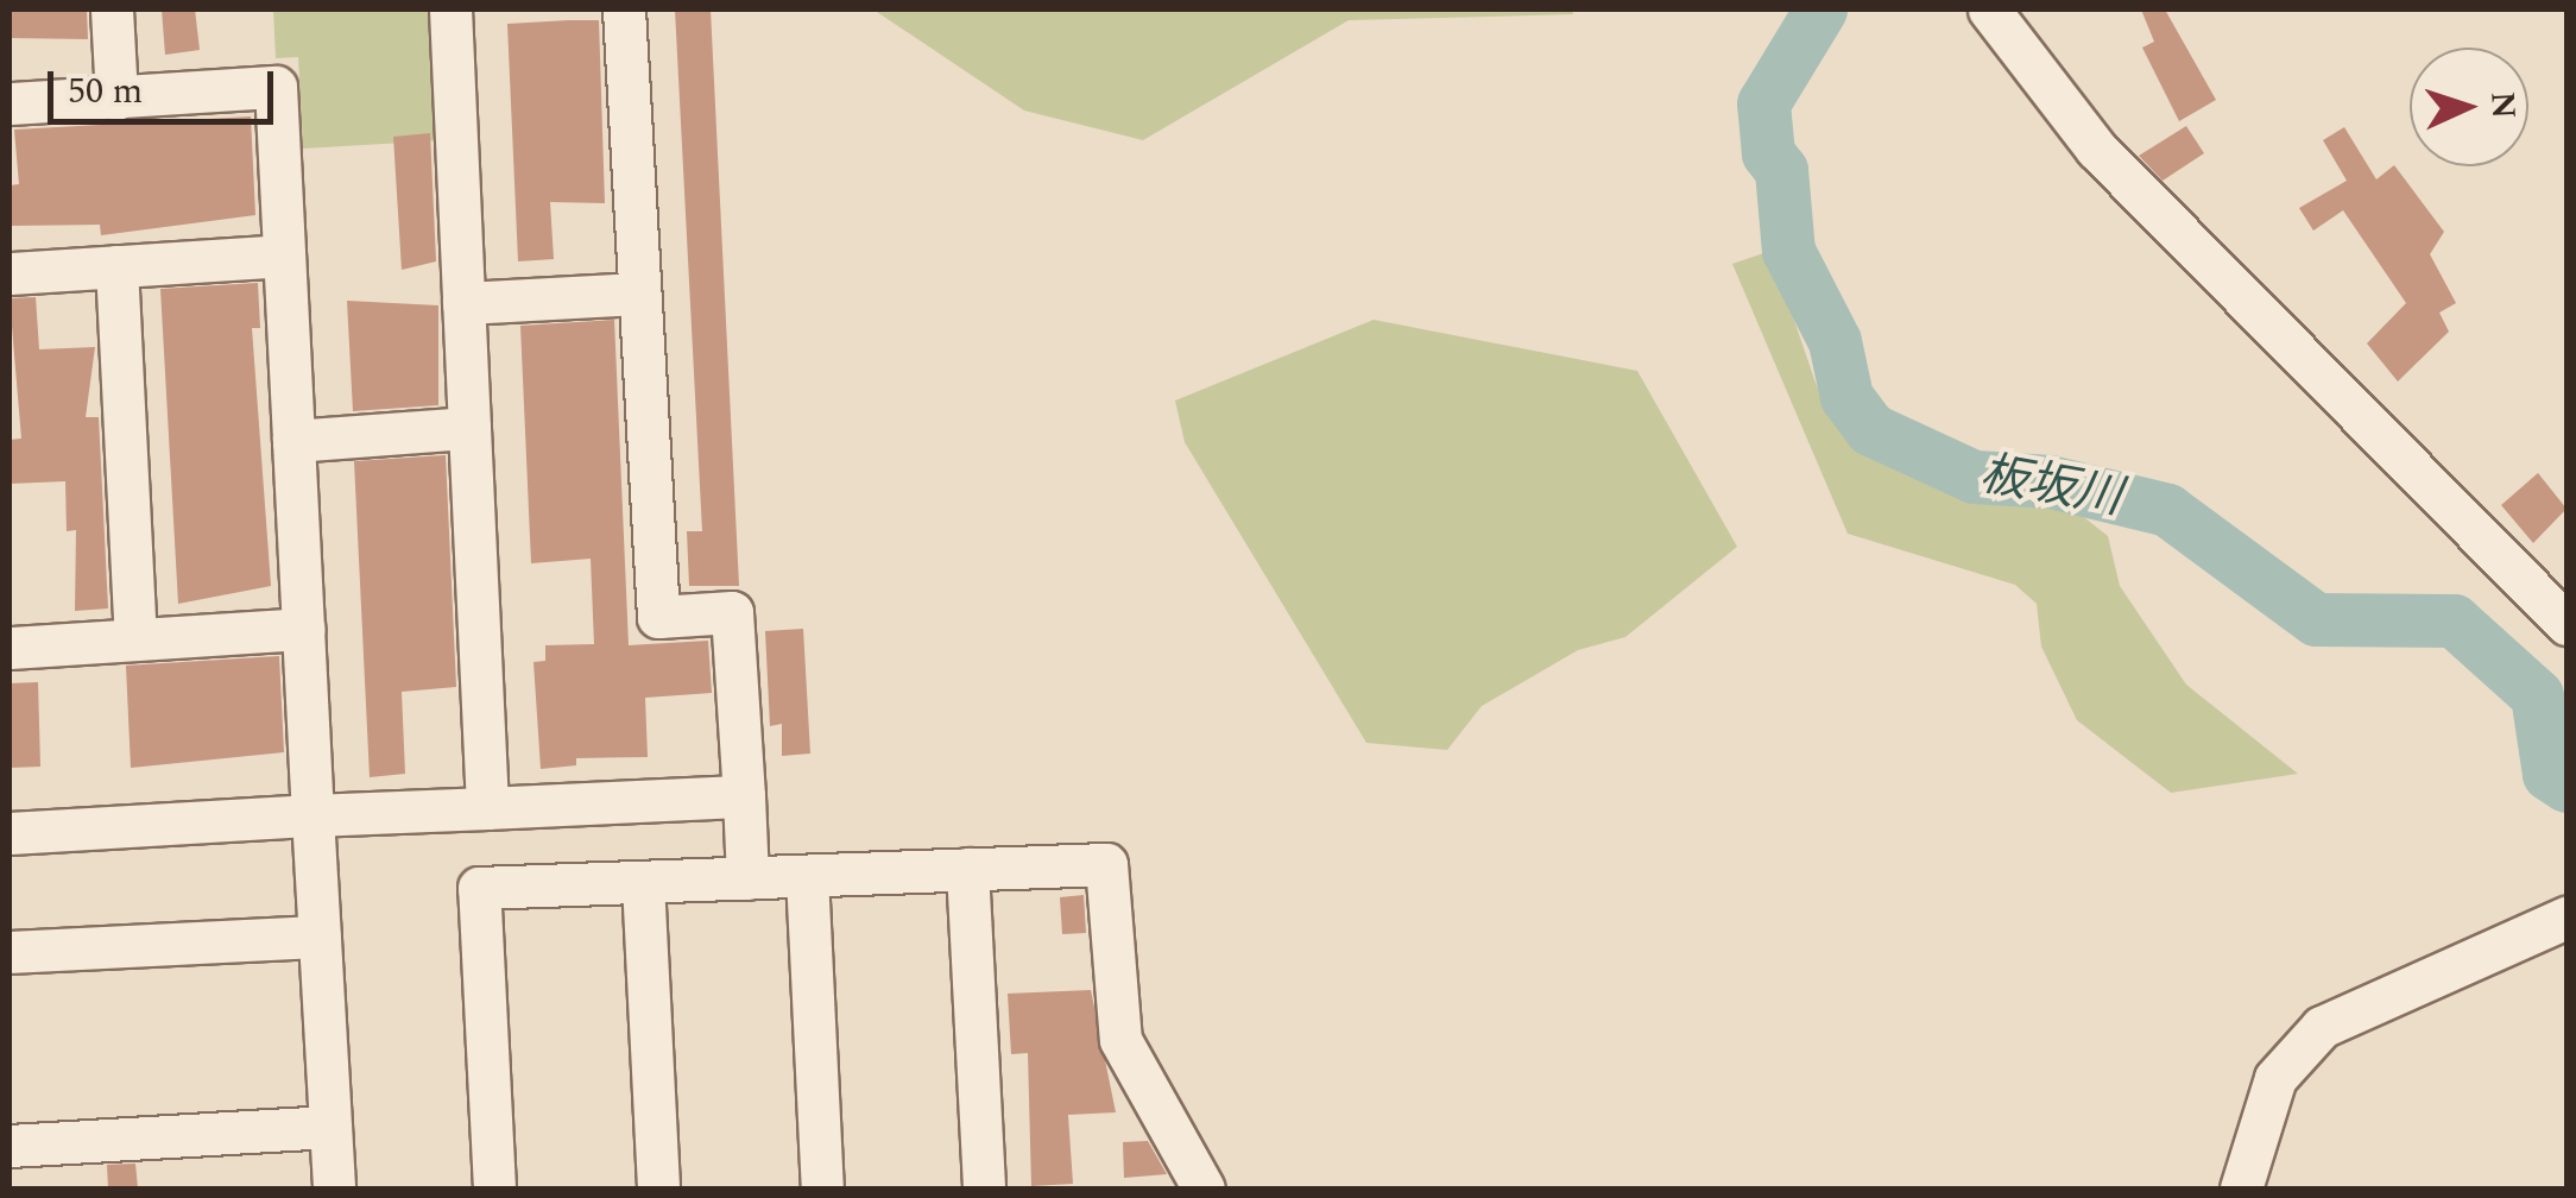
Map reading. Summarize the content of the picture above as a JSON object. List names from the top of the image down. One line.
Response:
{"water":["板坂川"],"scale_bar":"50 m","north":"right"}
